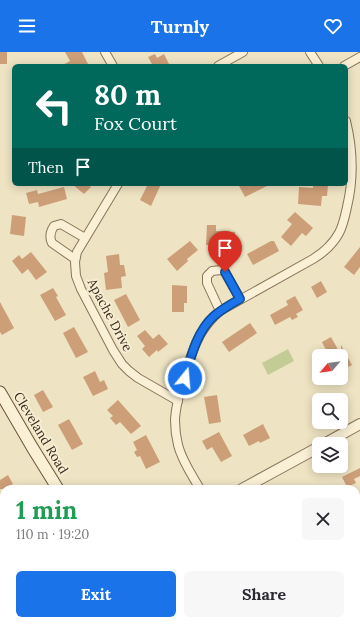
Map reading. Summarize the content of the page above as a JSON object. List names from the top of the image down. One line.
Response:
{"streets":{"main road":["Cleveland Road"],"street":["Apache Drive"]},"north":"bottom left","page":{"header":"Turnly","turn":["80 m","Fox Court"],"then":"Then","heading":["1 min","110 m · 19:20"],"buttons":["Exit","Share"]}}
